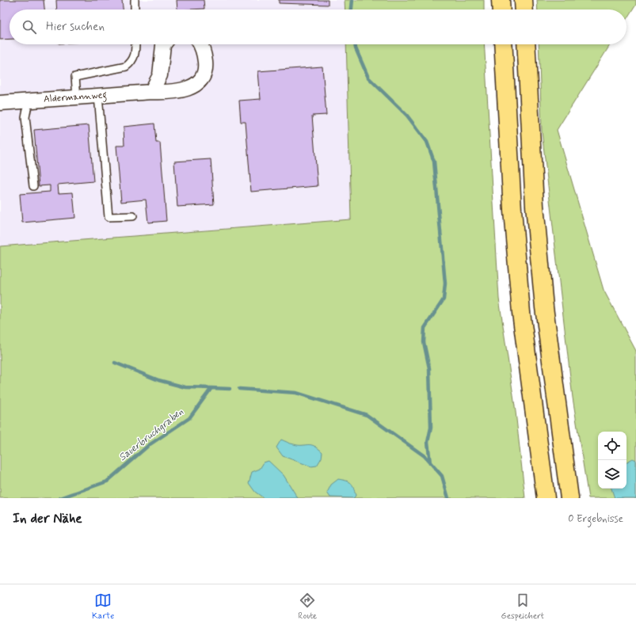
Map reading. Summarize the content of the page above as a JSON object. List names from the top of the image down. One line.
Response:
{"streets":{"street":["Aldermannweg"]},"water":["Sauerbruchgraben"],"page":{"search":"Hier suchen","heading":["In der Nähe","0 Ergebnisse"],"nav":["Karte","Route","Gespeichert"]}}
